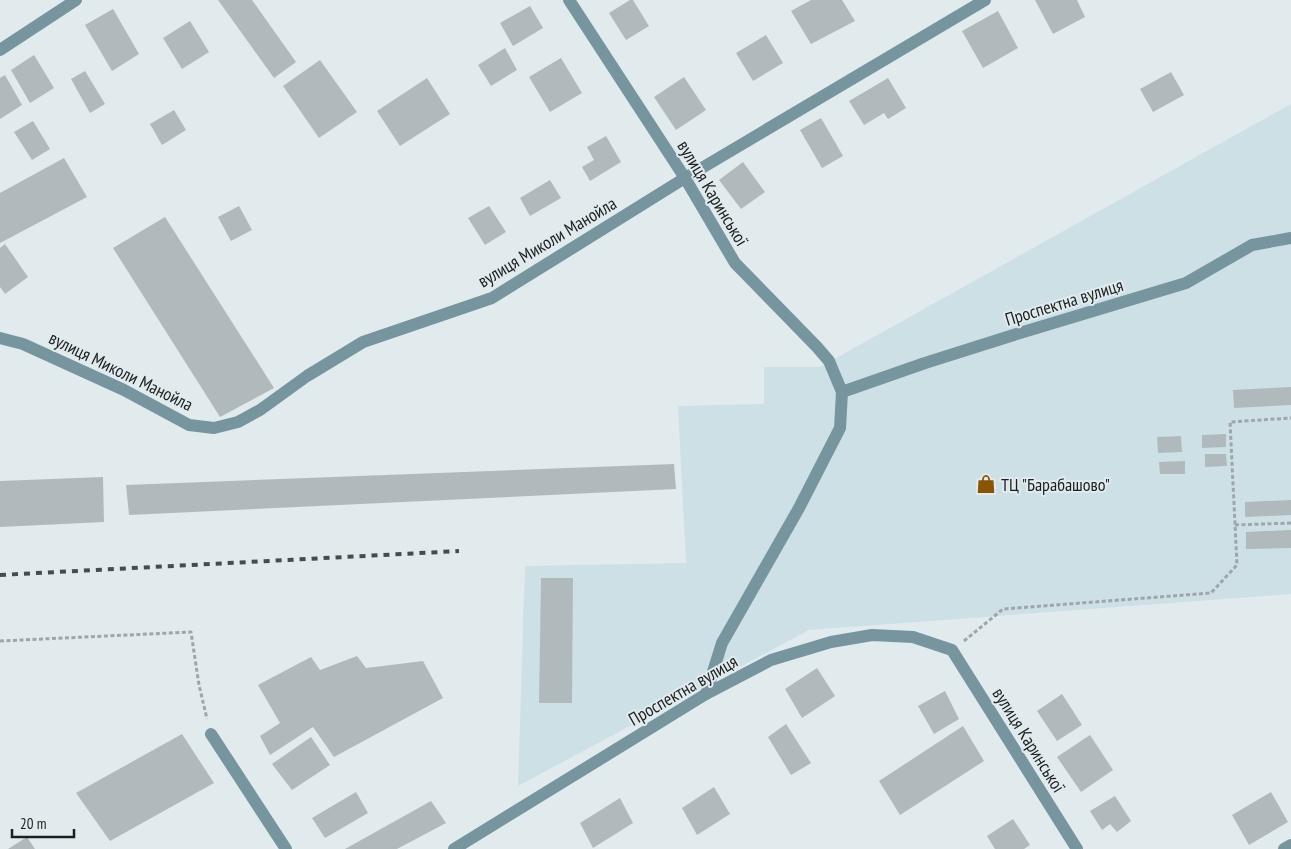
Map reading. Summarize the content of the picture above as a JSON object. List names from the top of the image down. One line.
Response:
{"streets":{"street":["вулиця Каринської","вулиця Миколи Манойла","Проспектна вулиця"]},"crossings":[["вулиця Каринської","вулиця Миколи Манойла"],["вулиця Каринської","Проспектна вулиця"]],"places":{"shop":["ТЦ \"Барабашово\""]},"scale_bar":"20 m"}
